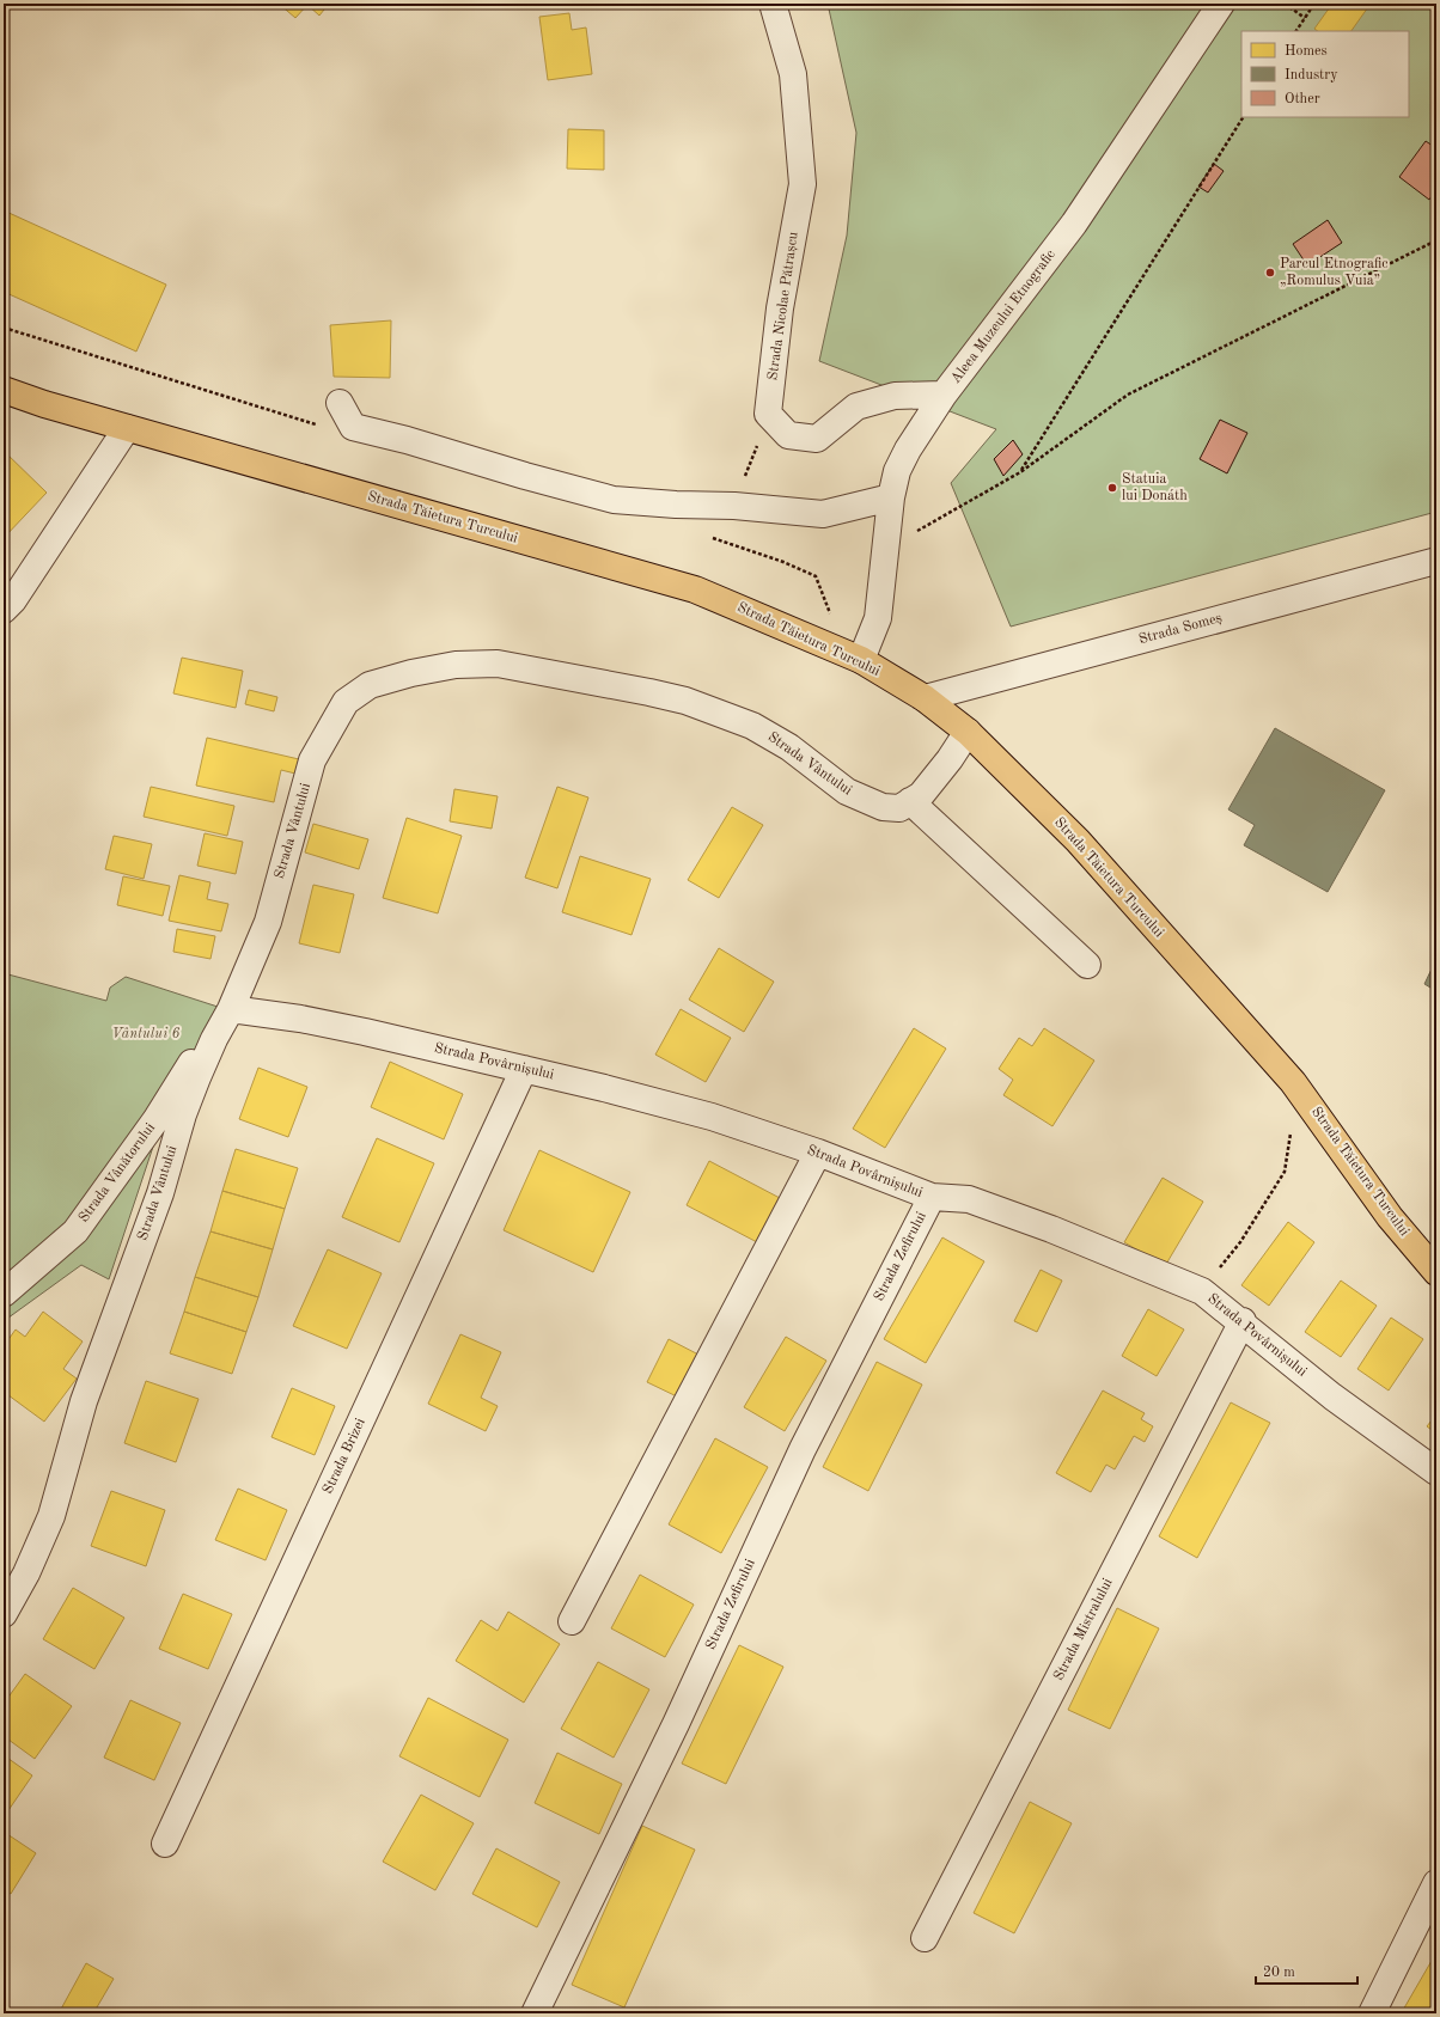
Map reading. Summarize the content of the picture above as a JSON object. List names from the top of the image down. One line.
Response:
{"streets":{"main road":["Strada Tăietura Turcului"],"street":["Strada Nicolae Pătrașcu","Aleea Muzeului Etnografic","Strada Someș","Strada Vântului","Strada Povârnișului","Strada Vânătorului","Strada Zefirului","Strada Brizei","Strada Mistralului"]},"crossings":[["Aleea Muzeului Etnografic","Strada Tăietura Turcului"],["Strada Tăietura Turcului","Strada Someș"],["Strada Tăietura Turcului","Strada Vântului"],["Strada Vântului","Strada Povârnișului"],["Strada Vântului","Strada Vânătorului"],["Strada Povârnișului","Strada Zefirului"],["Strada Povârnișului","Strada Brizei"],["Strada Povârnișului","Strada Mistralului"]],"parks":["Vântului 6"],"places":["Parcul Etnografic „Romulus Vuia”","Statuia lui Donáth"],"legend":["Homes","Industry","Other"],"scale_bar":"20 m"}
